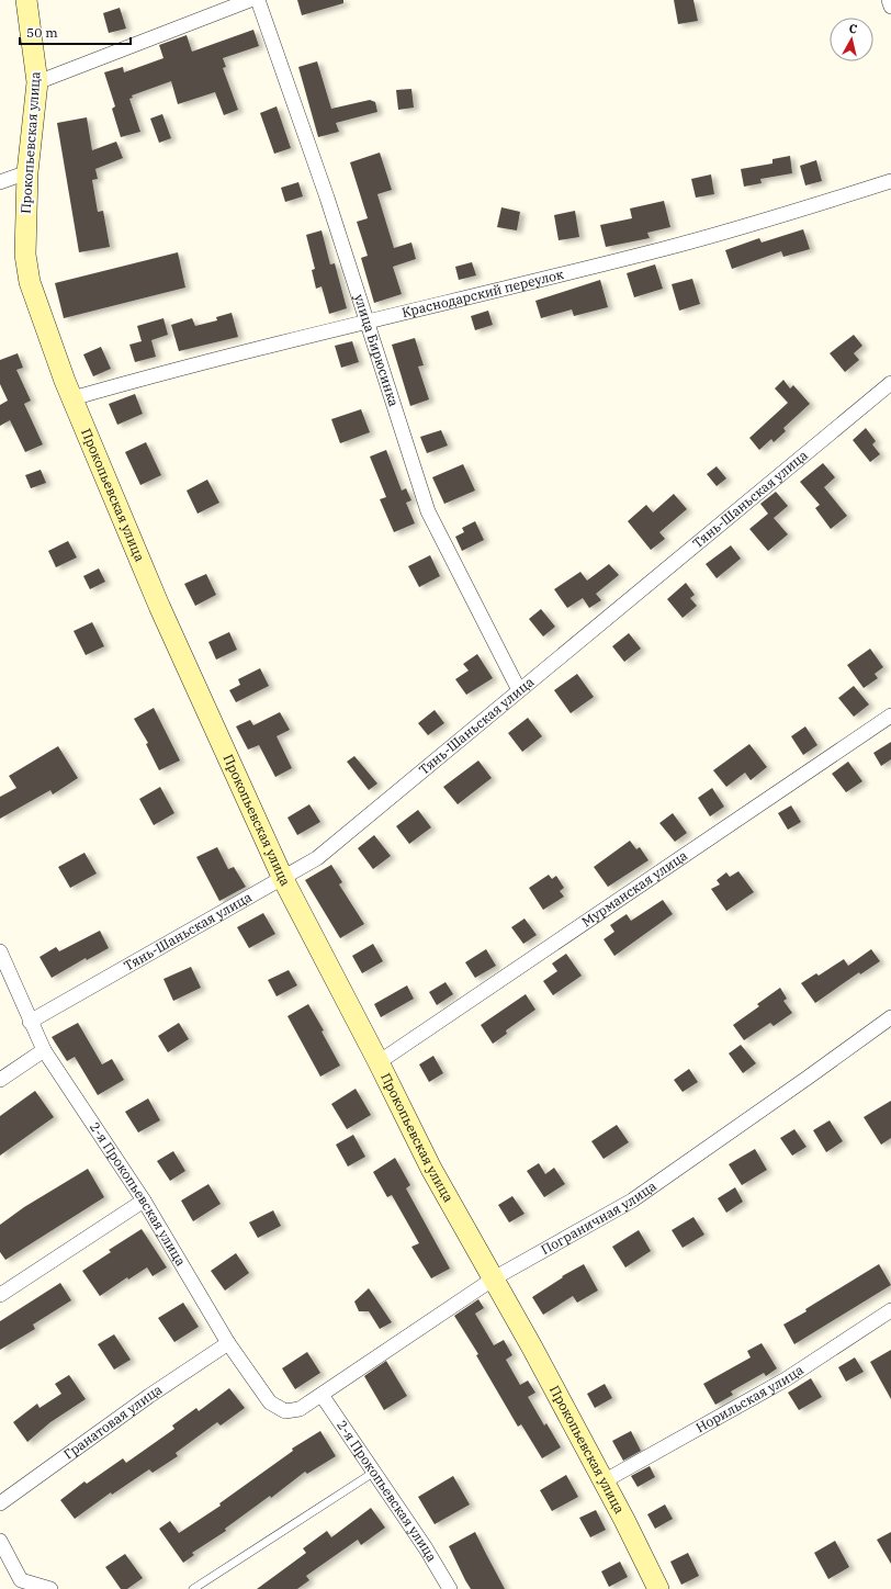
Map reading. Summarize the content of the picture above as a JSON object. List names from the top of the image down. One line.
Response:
{"streets":{"main road":["Прокопьевская улица"],"street":["Краснодарский переулок","улица Бирюсинка","Тянь-Шаньская улица","Мурманская улица","2-я Прокопьевская улица","Пограничная улица","Норильская улица","Гранатовая улица"]},"crossings":[["Прокопьевская улица","Краснодарский переулок"],["Прокопьевская улица","Тянь-Шаньская улица"],["Прокопьевская улица","Мурманская улица"],["Прокопьевская улица","Пограничная улица"],["Прокопьевская улица","Норильская улица"],["Краснодарский переулок","улица Бирюсинка"],["улица Бирюсинка","Тянь-Шаньская улица"],["Тянь-Шаньская улица","2-я Прокопьевская улица"],["2-я Прокопьевская улица","Пограничная улица"],["2-я Прокопьевская улица","Гранатовая улица"]],"scale_bar":"50 m","north":"top"}
